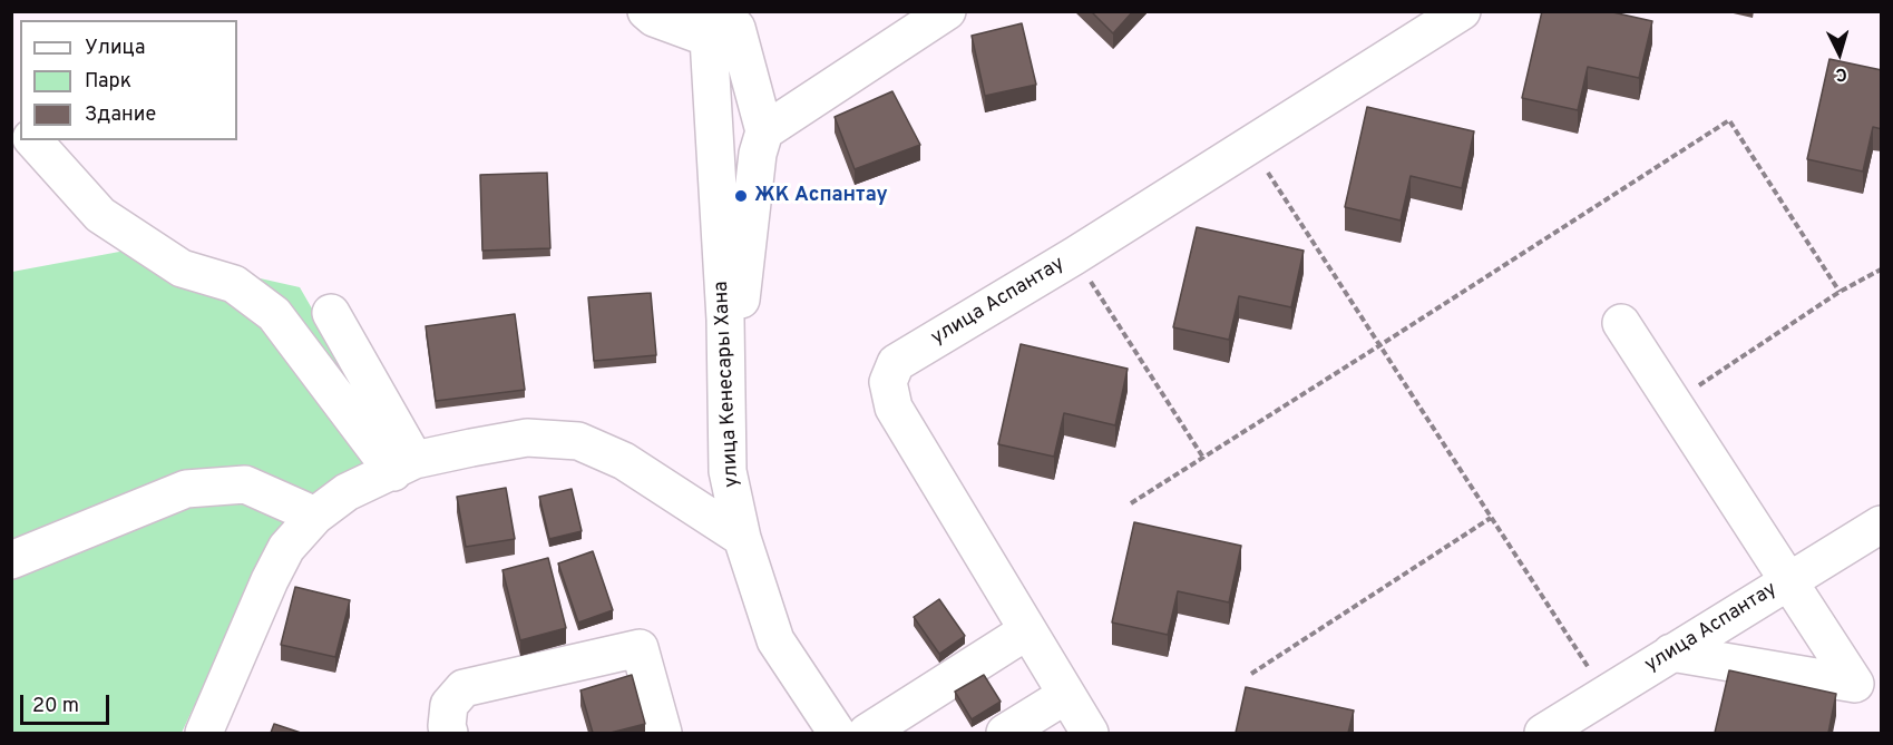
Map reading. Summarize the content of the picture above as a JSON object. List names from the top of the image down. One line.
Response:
{"streets":{"street":["улица Аспантау","улица Кенесары Хана"]},"places":["ЖК Аспантау"],"legend":["Улица","Парк","Здание"],"scale_bar":"20 m","north":"bottom"}
